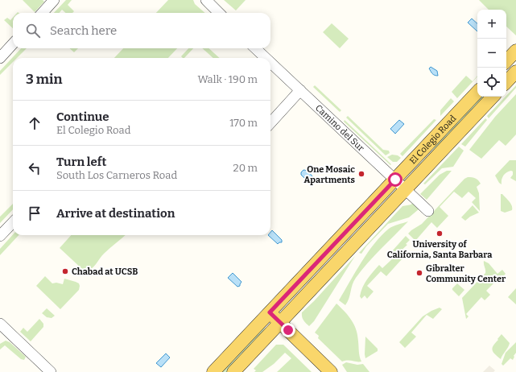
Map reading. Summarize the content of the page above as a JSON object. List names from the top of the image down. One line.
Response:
{"streets":{"main road":["El Colegio Road"],"street":["Camino del Sur"]},"crossings":[["Camino del Sur","El Colegio Road"]],"places":["One Mosaic Apartments","University of California, Santa Barbara","Chabad at UCSB","Gibralter Community Center"],"page":{"map_buttons":["+","−"],"search":"Search here","heading":["3 min","Walk · 190 m"],"list":[["Continue","El Colegio Road","170 m"],["Turn left","South Los Carneros Road","20 m"],"Arrive at destination"]}}
